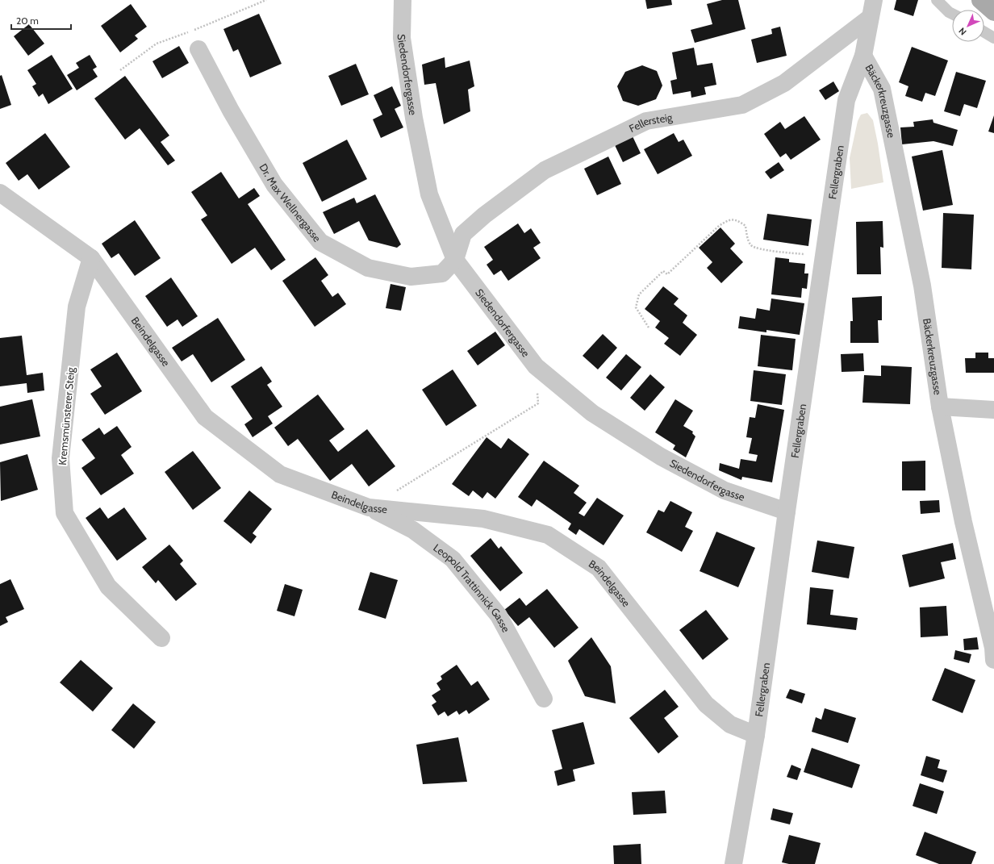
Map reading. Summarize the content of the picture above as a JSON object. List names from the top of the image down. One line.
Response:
{"streets":{"street":["Siedendorfergasse","Bäckerkreuzgasse","Fellersteig","Fellergraben","Dr. Max Wellnergasse","Beindelgasse","Kremsmünsterer Steig","Leopold Trattinnick Gasse"]},"crossings":[["Siedendorfergasse","Fellersteig"],["Siedendorfergasse","Fellergraben"],["Siedendorfergasse","Dr. Max Wellnergasse"],["Bäckerkreuzgasse","Fellergraben"],["Fellersteig","Fellergraben"],["Fellersteig","Dr. Max Wellnergasse"],["Fellergraben","Beindelgasse"],["Beindelgasse","Kremsmünsterer Steig"],["Beindelgasse","Leopold Trattinnick Gasse"]],"scale_bar":"20 m","north":"bottom left"}
